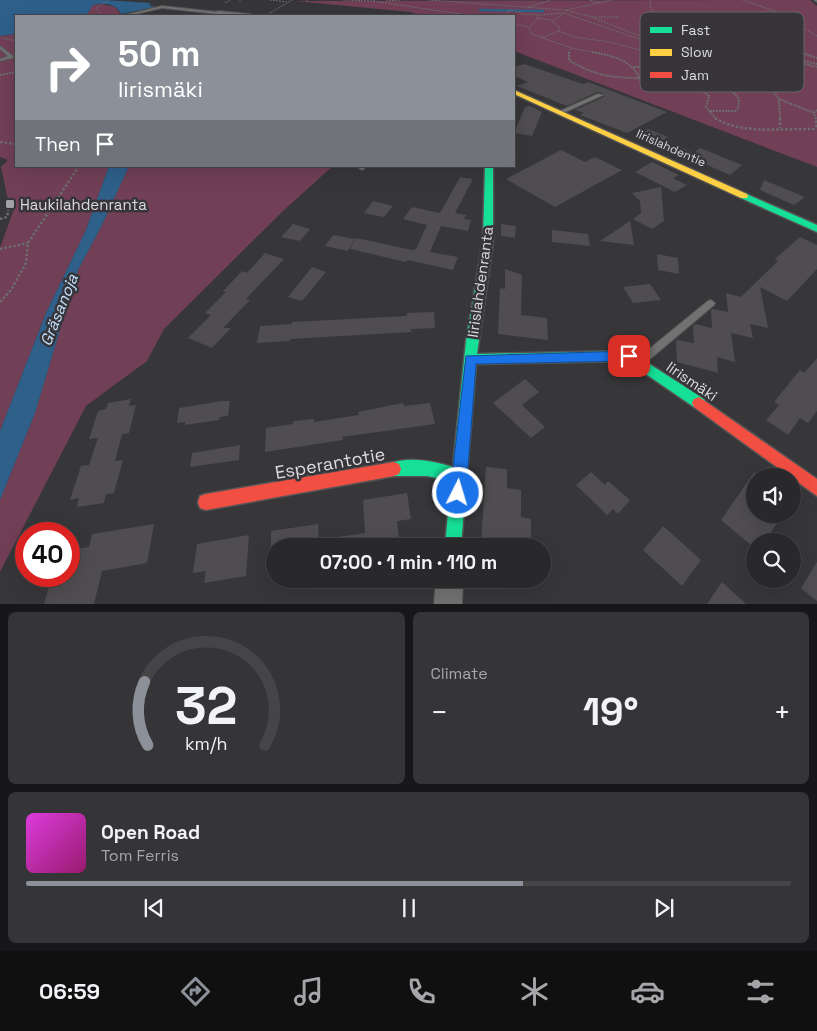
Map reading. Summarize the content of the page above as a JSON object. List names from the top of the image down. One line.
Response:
{"streets":{"street":["Iirislahdentie","Iirislahdenranta","Iirismäki","Esperantotie"]},"crossings":[["Iirislahdenranta","Iirismäki"],["Iirislahdenranta","Esperantotie"]],"water":["Gräsanoja"],"places":{"transit":["Haukilahdenranta"]},"legend":["Fast","Slow","Jam"],"page":{"turn":["50 m","Iirismäki"],"then":"Then","limit":"40","trip":"07:00 · 1 min · 110 m","tile":"Climate","heat":["−","19°","+"],"song":["Open Road","Tom Ferris"],"tabs":"06:59","gauge":["32","km/h"]}}
